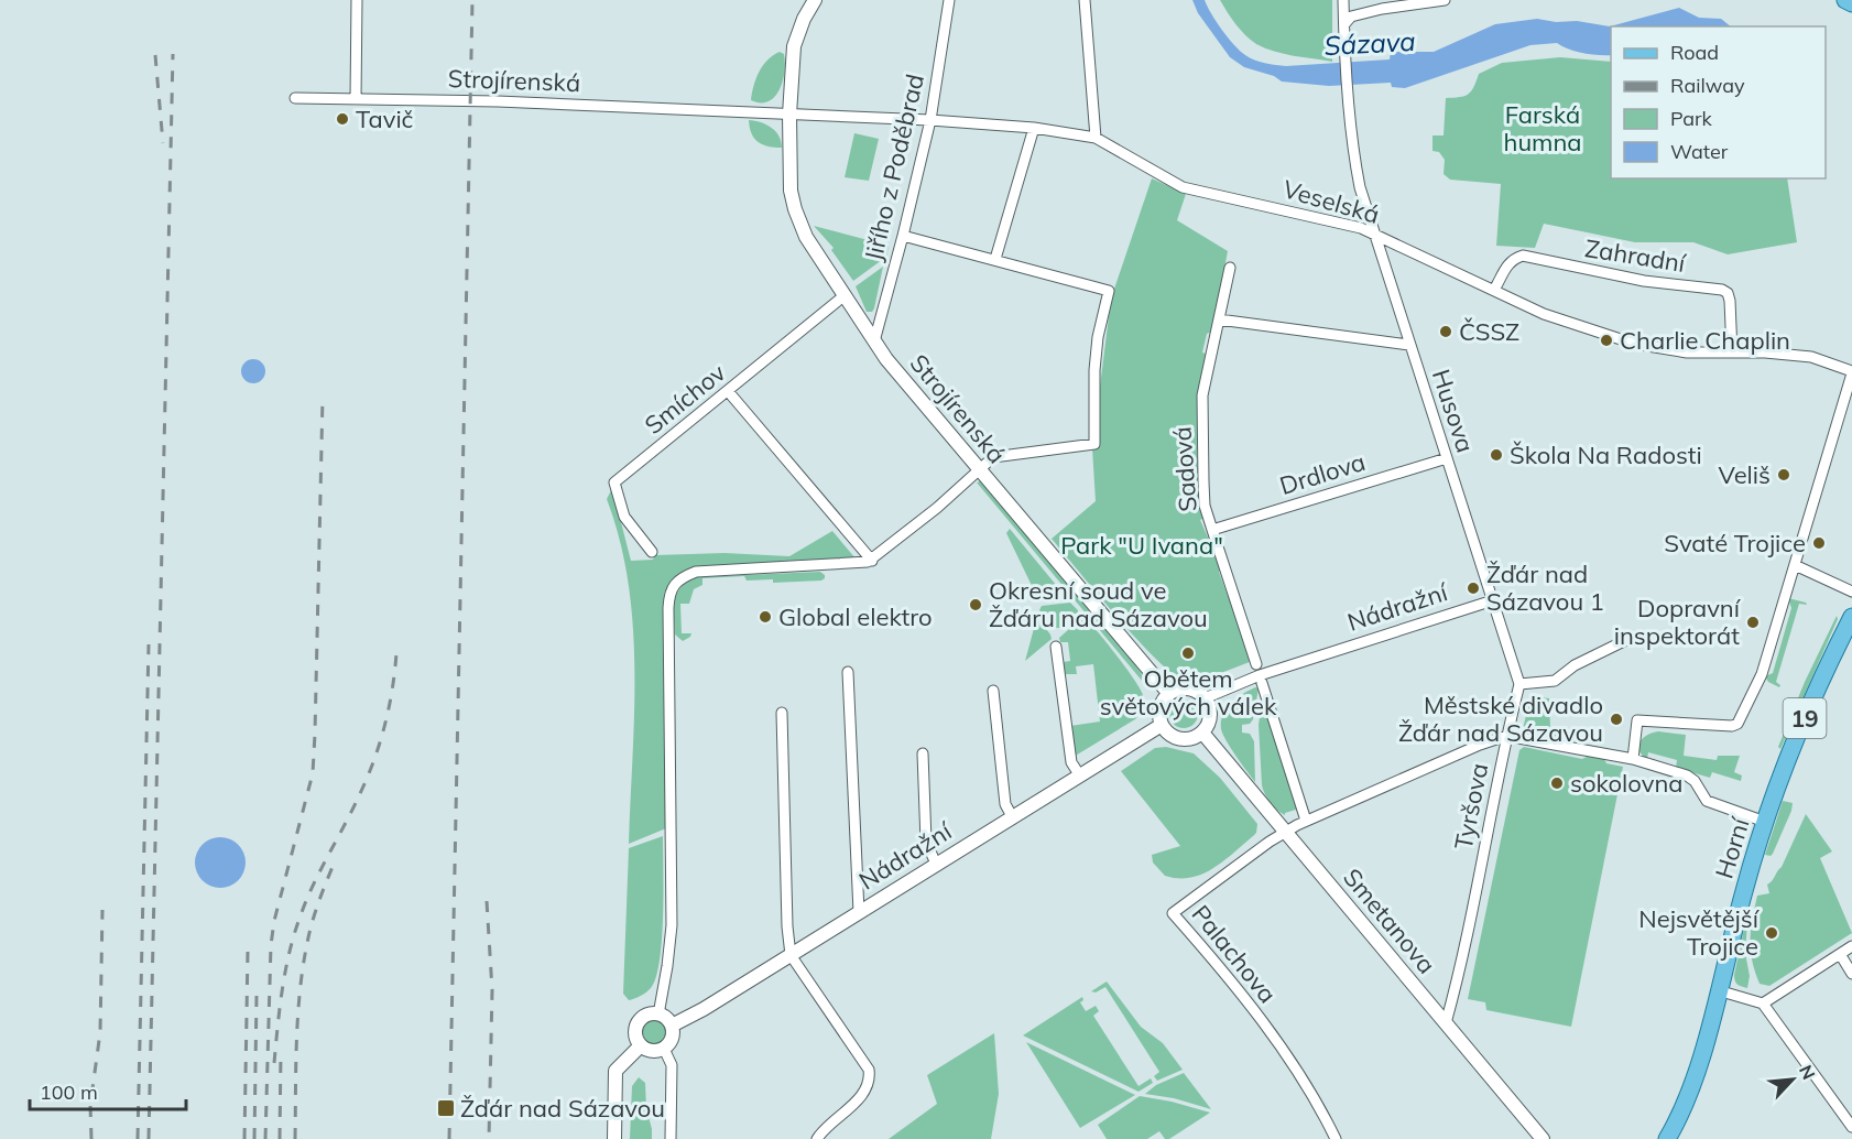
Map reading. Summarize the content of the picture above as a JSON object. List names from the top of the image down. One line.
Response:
{"streets":{"main road":["19","Horní"],"street":["Strojírenská","Jiřího z Poděbrad","Veselská","Zahradní","Smíchov","Husova","Sadová","Drdlova","Nádražní","Tyršova","Smetanova","Palachova"]},"crossings":[["Strojírenská","Jiřího z Poděbrad"],["Strojírenská","Veselská"],["Strojírenská","Smíchov"],["Strojírenská","Nádražní"],["Strojírenská","Smetanova"],["Jiřího z Poděbrad","Veselská"],["Veselská","Zahradní"],["Veselská","Husova"],["Husova","Drdlova"],["Husova","Nádražní"],["Sadová","Drdlova"],["Nádražní","Smetanova"],["Tyršova","Smetanova"],["Smetanova","Palachova"]],"water":["Sázava"],"parks":["Farská humna","Park \"U Ivana\""],"places":{"other":["Tavič","ČSSZ","Charlie Chaplin","Škola Na Radosti","Veliš","Svaté Trojice","Žďár nad Sázavou 1","Okresní soud ve Žďáru nad Sázavou","Global elektro","Dopravní inspektorát","Obětem světových válek","Městské divadlo Žďár nad Sázavou","sokolovna","Nejsvětější Trojice"],"transit":["Žďár nad Sázavou"]},"legend":["Road","Railway","Park","Water"],"scale_bar":"100 m","north":"top right"}
